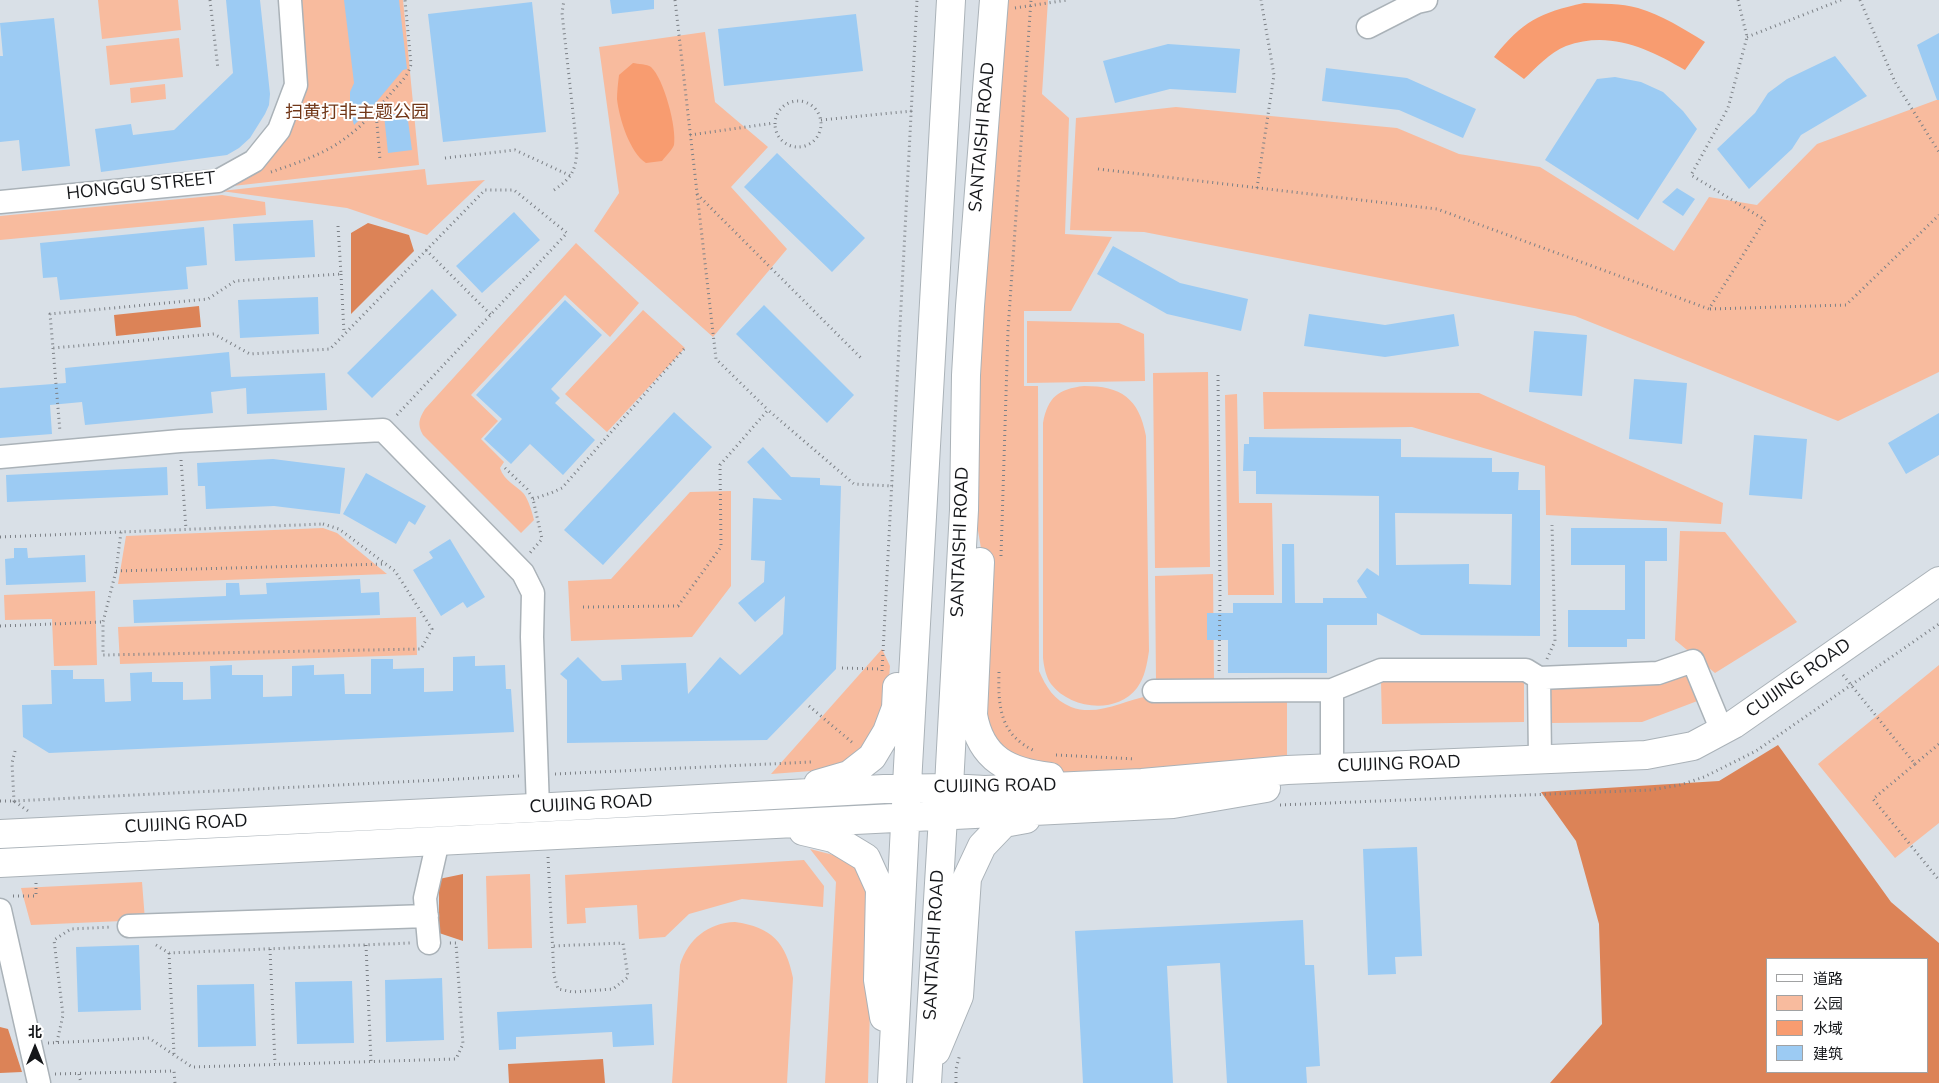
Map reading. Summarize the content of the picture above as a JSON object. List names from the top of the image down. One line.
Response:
{"streets":{"main road":["SANTAISHI ROAD","CUIJING ROAD"],"street":["HONGGU STREET"]},"crossings":[["SANTAISHI ROAD","CUIJING ROAD"]],"parks":["扫黄打非主题公园"],"legend":["道路","公园","水域","建筑"],"north":"top"}
